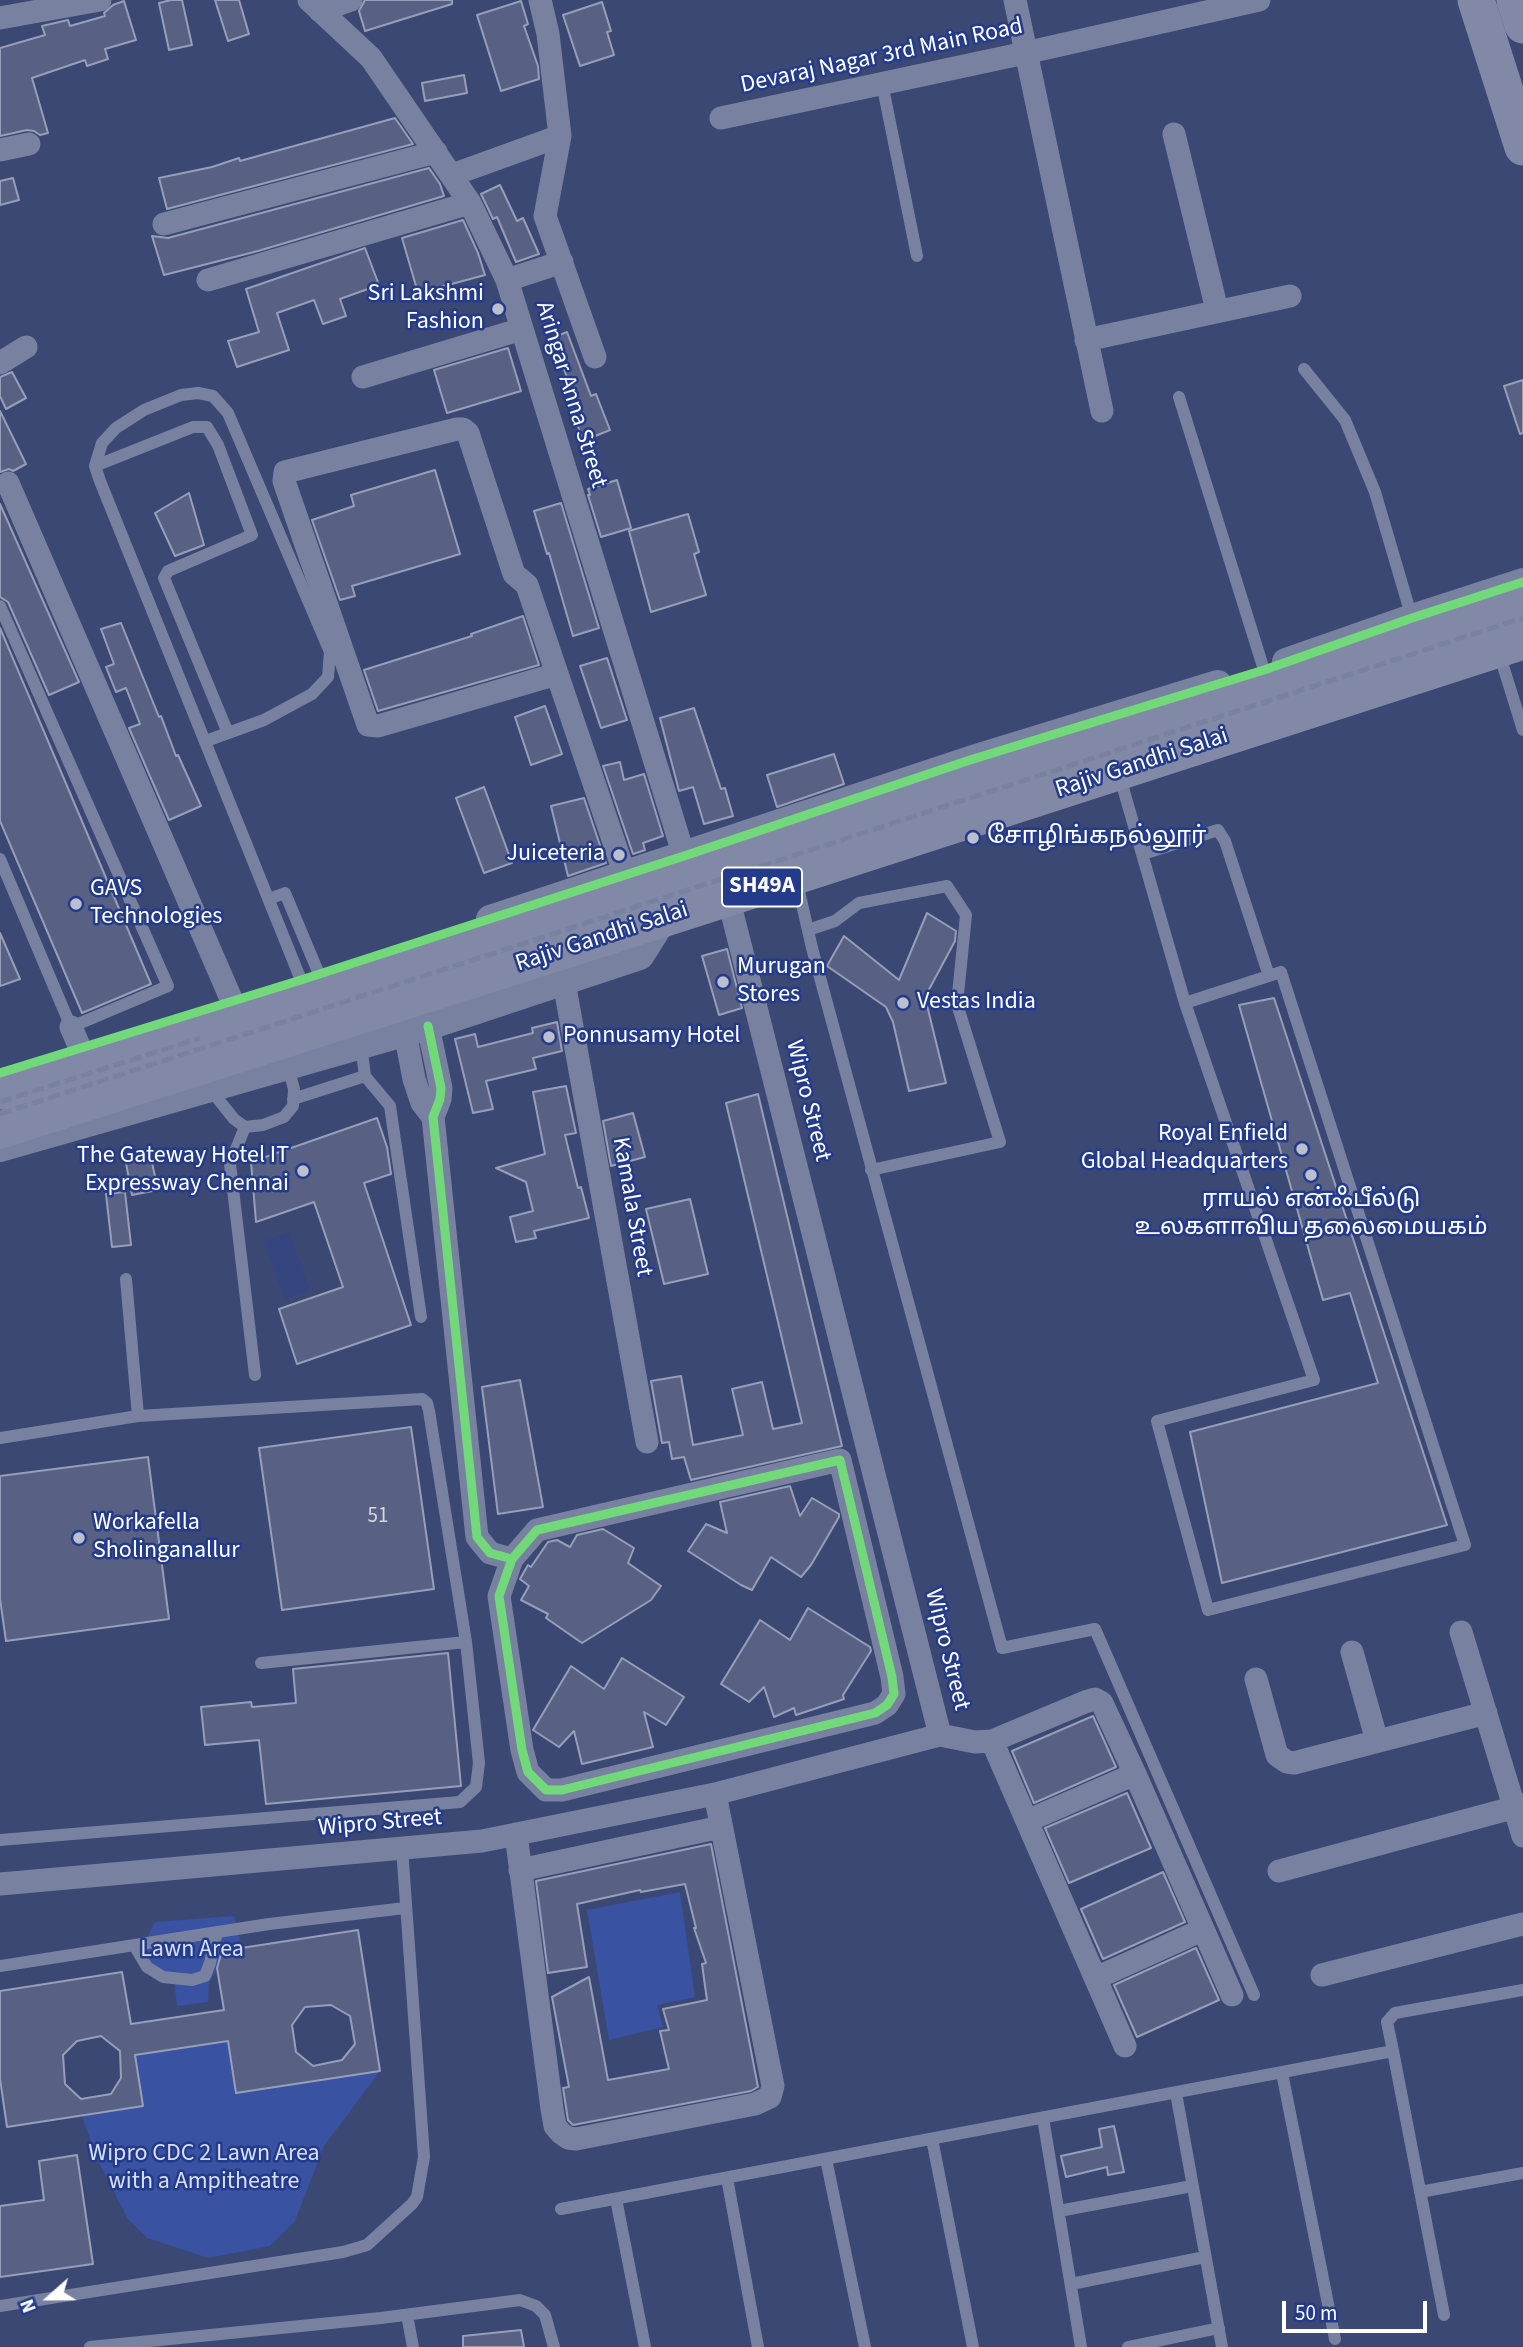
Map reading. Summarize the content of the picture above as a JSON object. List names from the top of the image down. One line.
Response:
{"streets":{"main road":["Rajiv Gandhi Salai","SH49A"],"street":["Devaraj Nagar 3rd Main Road","Aringar Anna Street","Wipro Street","Kamala Street"]},"crossings":[["Rajiv Gandhi Salai","Wipro Street"]],"parks":["Lawn Area","Wipro CDC 2 Lawn Area with a Ampitheatre"],"places":["Sri Lakshmi Fashion","சோழிங்கநல்லூர்","Juiceteria","GAVS Technologies","Murugan Stores","Vestas India","Ponnusamy Hotel","Royal Enfield Global Headquarters","The Gateway Hotel IT Expressway Chennai","ராயல் என்ஃபீல்டு உலகளாவிய தலைமையகம்","Workafella Sholinganallur"],"house_numbers":["51"],"scale_bar":"50 m","north":"left"}
